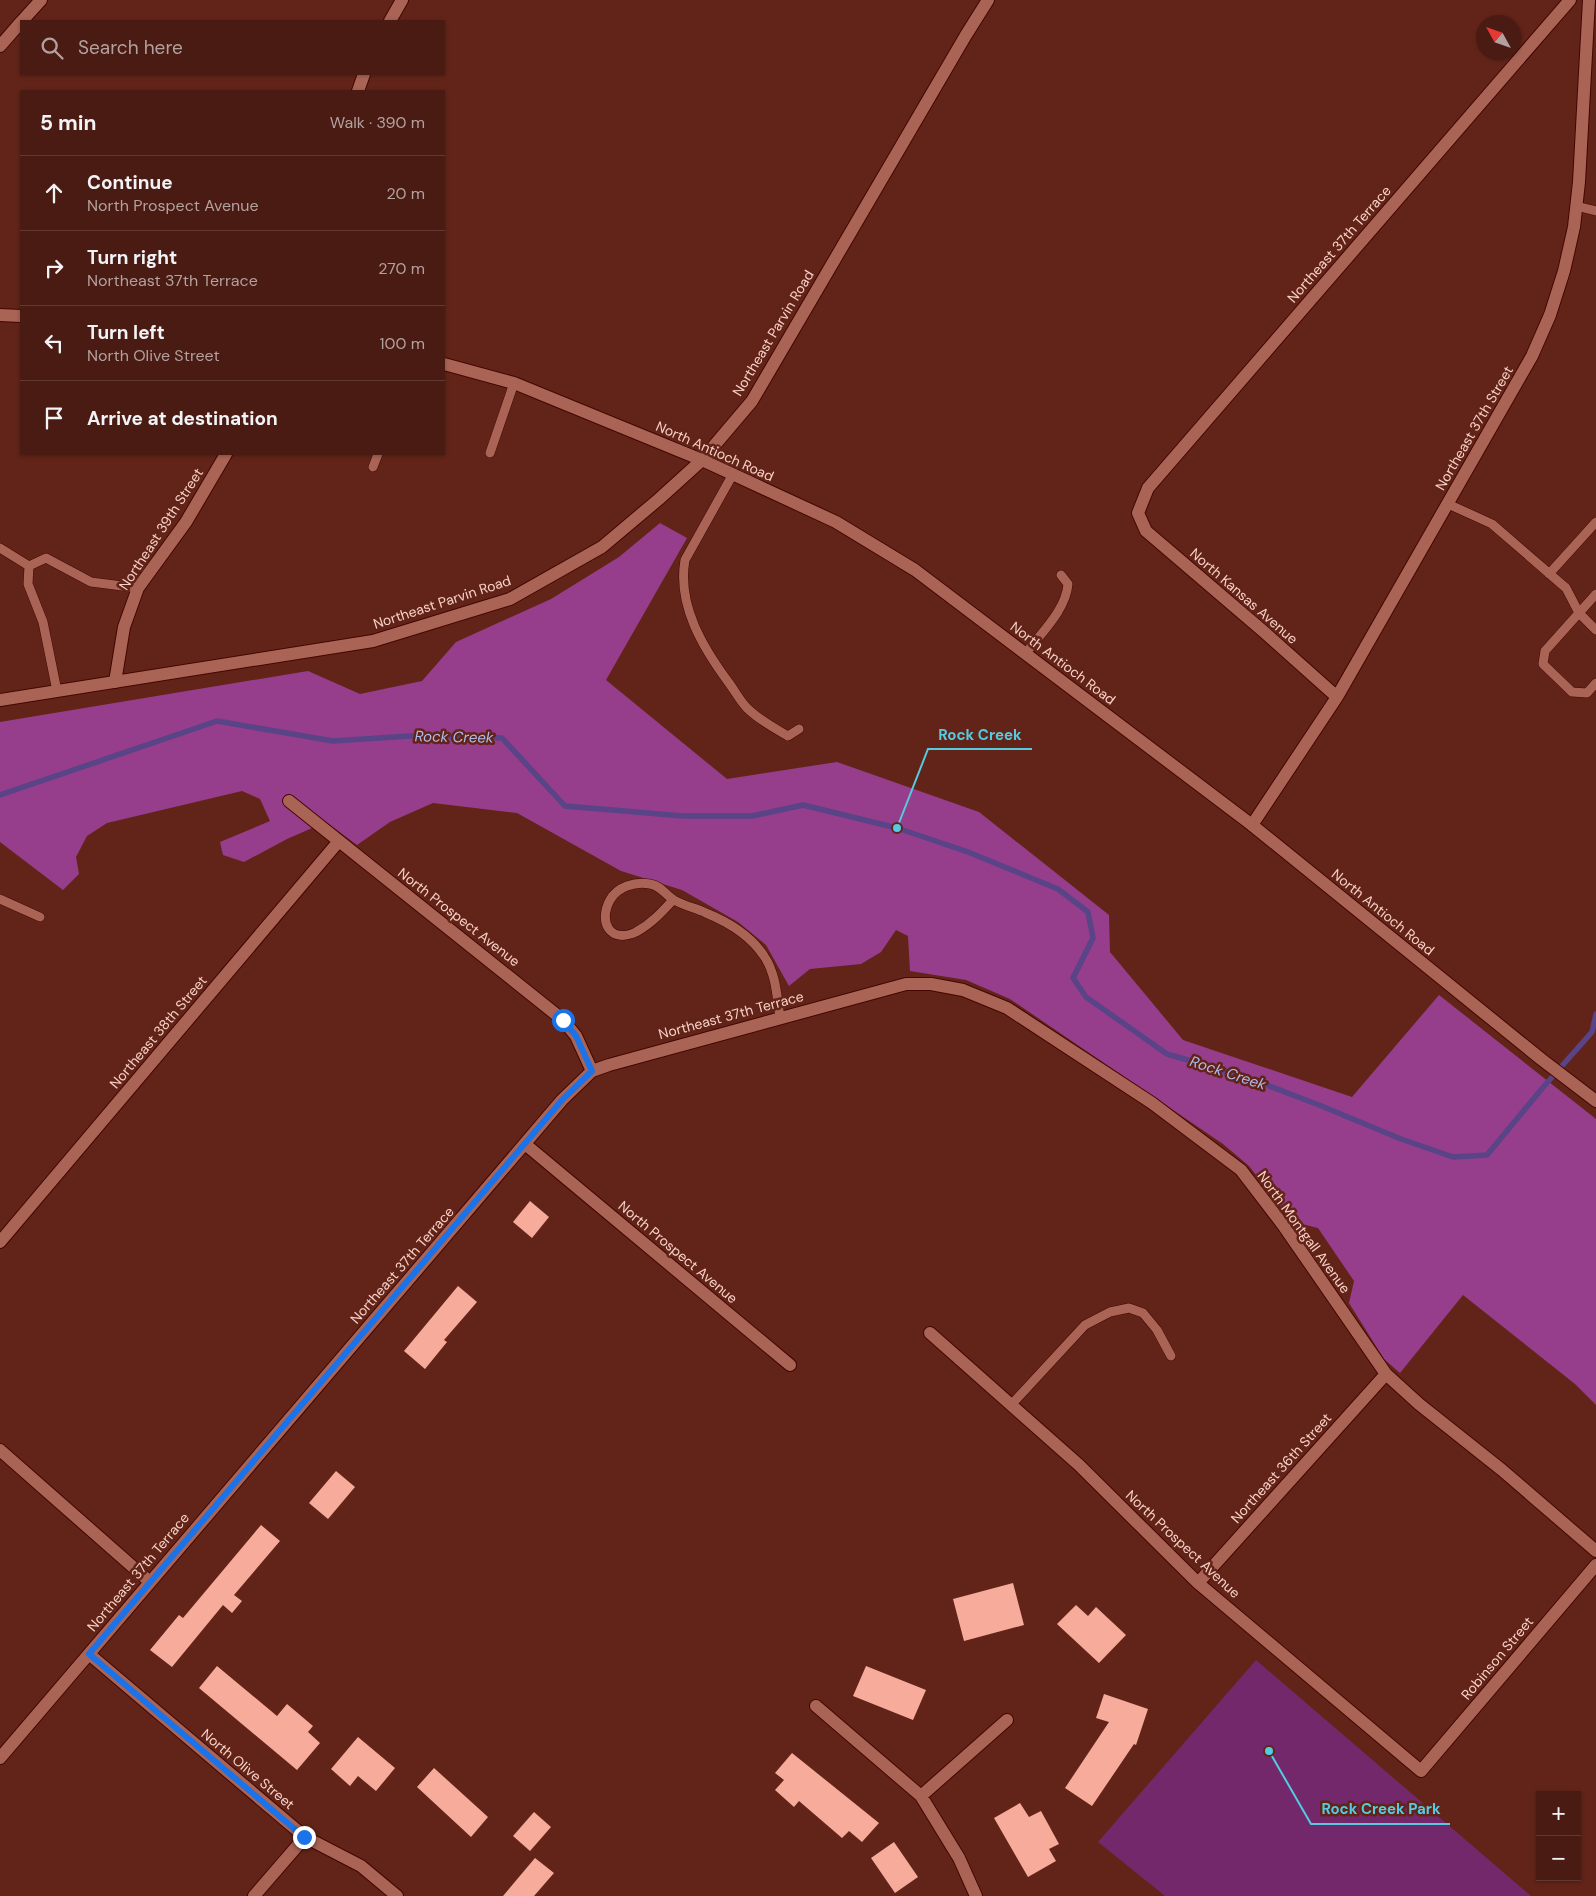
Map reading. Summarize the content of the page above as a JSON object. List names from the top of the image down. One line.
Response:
{"streets":{"street":["Northeast 37th Terrace","Northeast Parvin Road","Northeast 37th Street","North Antioch Road","Northeast 39th Street","North Kansas Avenue","North Prospect Avenue","Northeast 38th Street","North Montgall Avenue","Northeast 36th Street","Robinson Street","North Olive Street"]},"crossings":[["Northeast 37th Terrace","North Kansas Avenue"],["Northeast 37th Terrace","North Prospect Avenue"],["Northeast 37th Terrace","North Montgall Avenue"],["Northeast 37th Terrace","North Olive Street"],["Northeast Parvin Road","North Antioch Road"],["Northeast Parvin Road","Northeast 39th Street"],["Northeast 37th Street","North Antioch Road"],["Northeast 37th Street","North Kansas Avenue"],["North Prospect Avenue","Northeast 38th Street"],["North Prospect Avenue","Northeast 36th Street"],["North Prospect Avenue","Robinson Street"],["North Montgall Avenue","Northeast 36th Street"]],"water":["Rock Creek"],"places":["Rock Creek","Rock Creek Park"],"north":"top left","page":{"search":"Search here","heading":["5 min","Walk · 390 m"],"list":[["Continue","North Prospect Avenue","20 m"],["Turn right","Northeast 37th Terrace","270 m"],["Turn left","North Olive Street","100 m"],"Arrive at destination"],"map_buttons":["+","−"]}}
